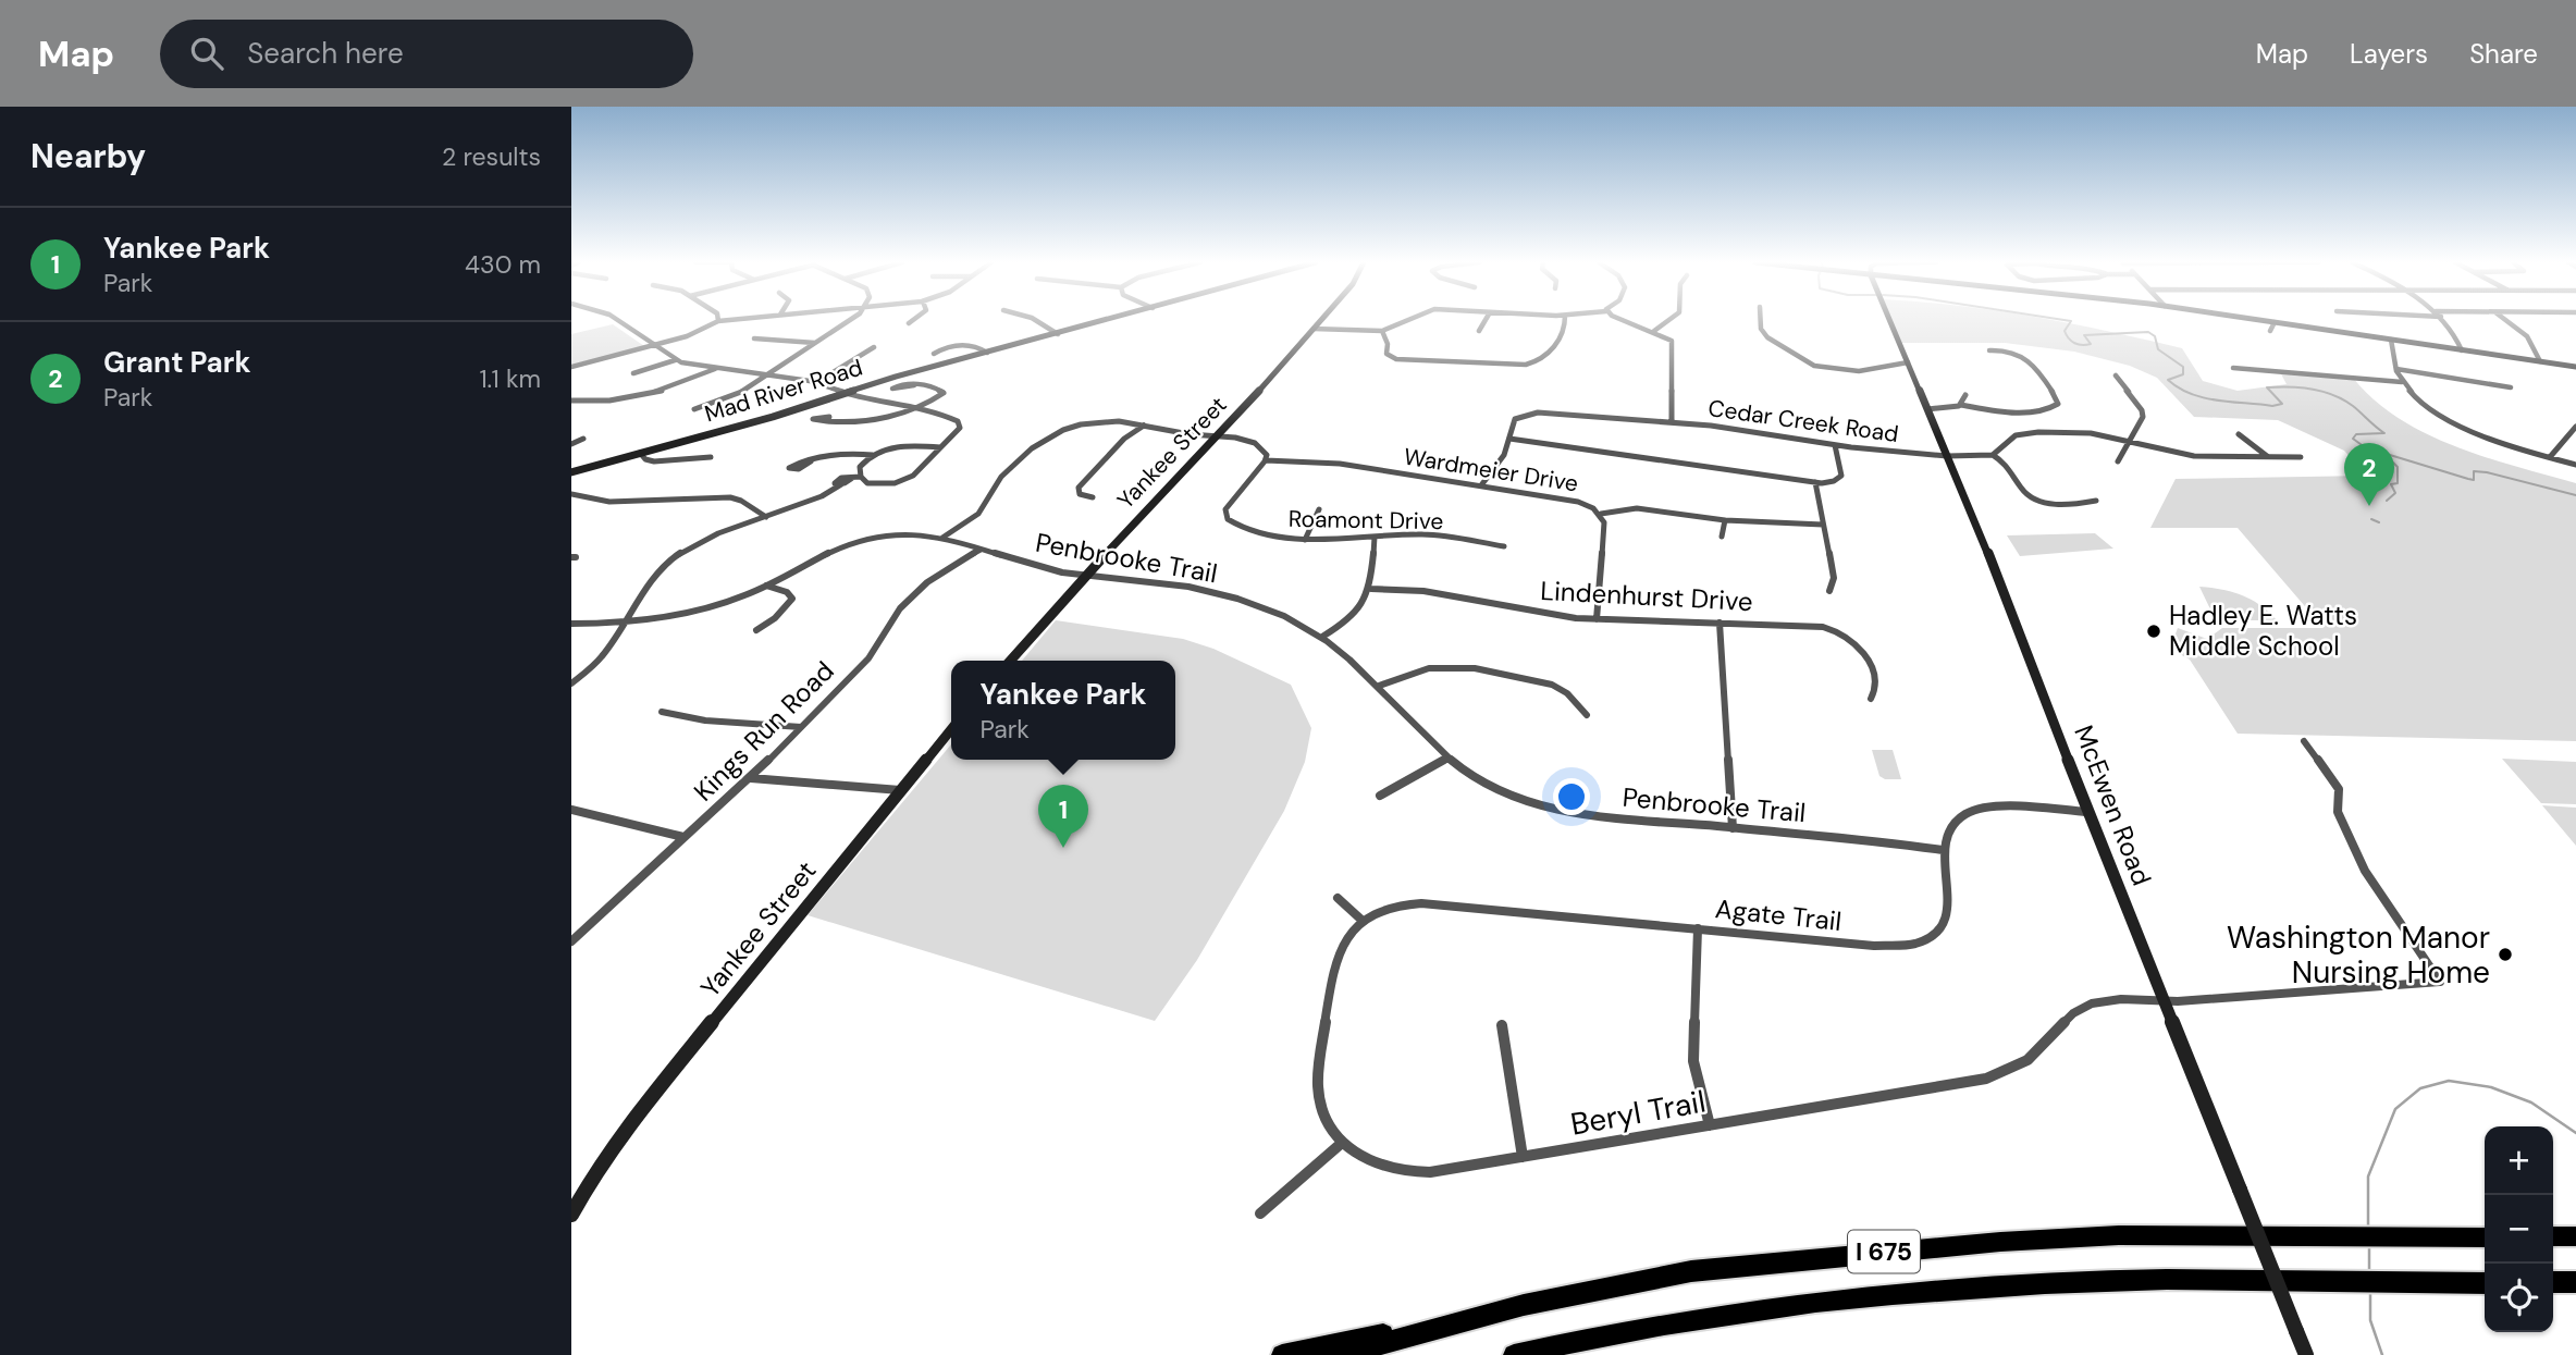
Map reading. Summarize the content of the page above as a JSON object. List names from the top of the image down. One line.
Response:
{"streets":{"highway":["I 675"],"street":["Mad River Road","Cedar Creek Road","Yankee Street","Wardmeier Drive","Roamont Drive","Penbrooke Trail","Lindenhurst Drive","Kings Run Road","McEwen Road","Agate Trail","Beryl Trail"]},"crossings":[["Cedar Creek Road","Wardmeier Drive"],["Cedar Creek Road","McEwen Road"],["Yankee Street","Penbrooke Trail"],["Wardmeier Drive","Roamont Drive"],["Wardmeier Drive","Lindenhurst Drive"],["Penbrooke Trail","Kings Run Road"],["Penbrooke Trail","Agate Trail"],["McEwen Road","Beryl Trail"],["Agate Trail","Beryl Trail"]],"places":["Hadley E. Watts Middle School","Washington Manor Nursing Home"],"page":{"header":"Map","search":"Search here","nav":["Map","Layers","Share"],"heading":["Nearby","2 results"],"list":[{"mark":"1","name":"Yankee Park","note":"Park","value":"430 m"},{"mark":"2","name":"Grant Park","note":"Park","value":"1.1 km"}],"pins":["2","1"],"popup":["Yankee Park","Park"],"map_buttons":["+","−"]}}
